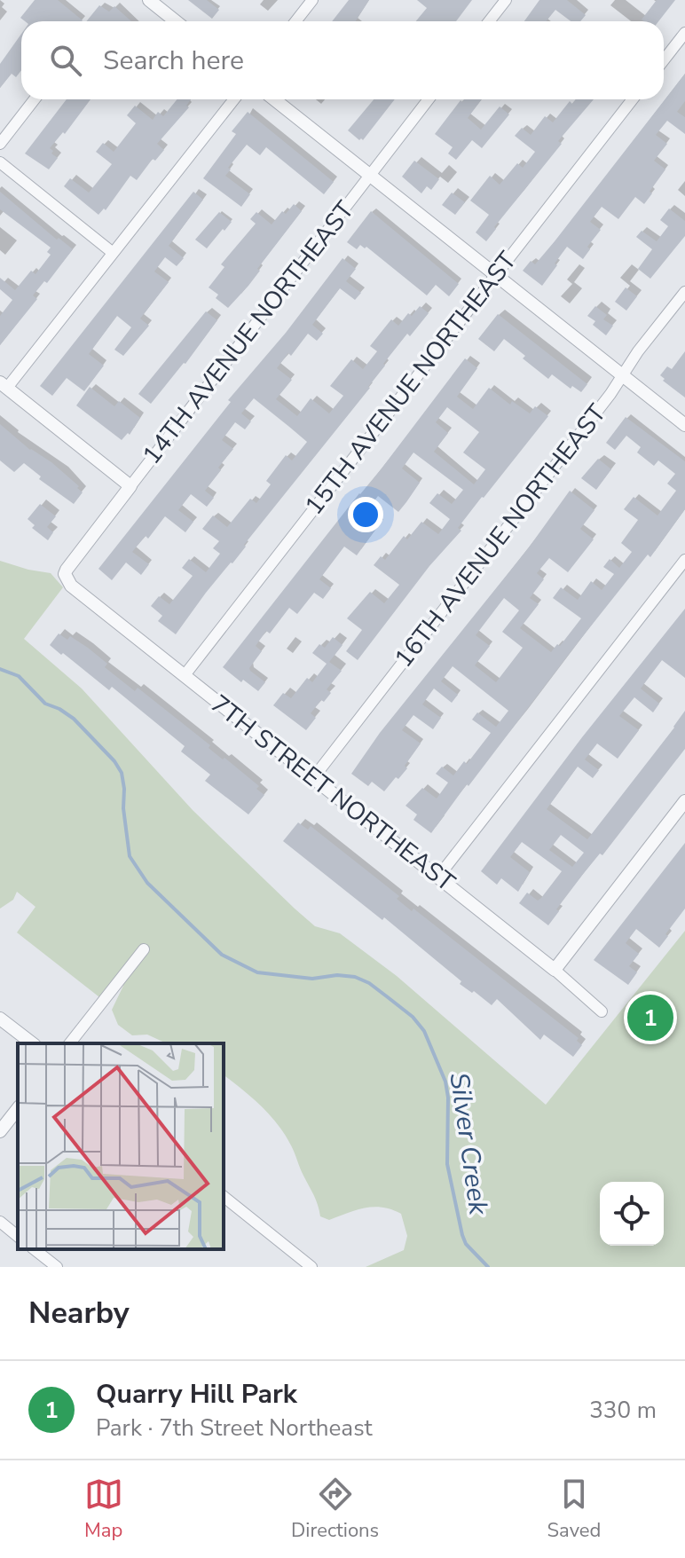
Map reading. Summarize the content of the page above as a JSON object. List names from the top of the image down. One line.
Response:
{"streets":{"street":["14TH AVENUE NORTHEAST","15TH AVENUE NORTHEAST","16TH AVENUE NORTHEAST","7TH STREET NORTHEAST"]},"crossings":[["14TH AVENUE NORTHEAST","7TH STREET NORTHEAST"],["15TH AVENUE NORTHEAST","7TH STREET NORTHEAST"],["16TH AVENUE NORTHEAST","7TH STREET NORTHEAST"]],"water":["Silver Creek"],"page":{"search":"Search here","pins":"1","heading":"Nearby","list":[{"mark":"1","name":"Quarry Hill Park","note":"Park · 7th Street Northeast","value":"330 m"}],"nav":["Map","Directions","Saved"]}}
